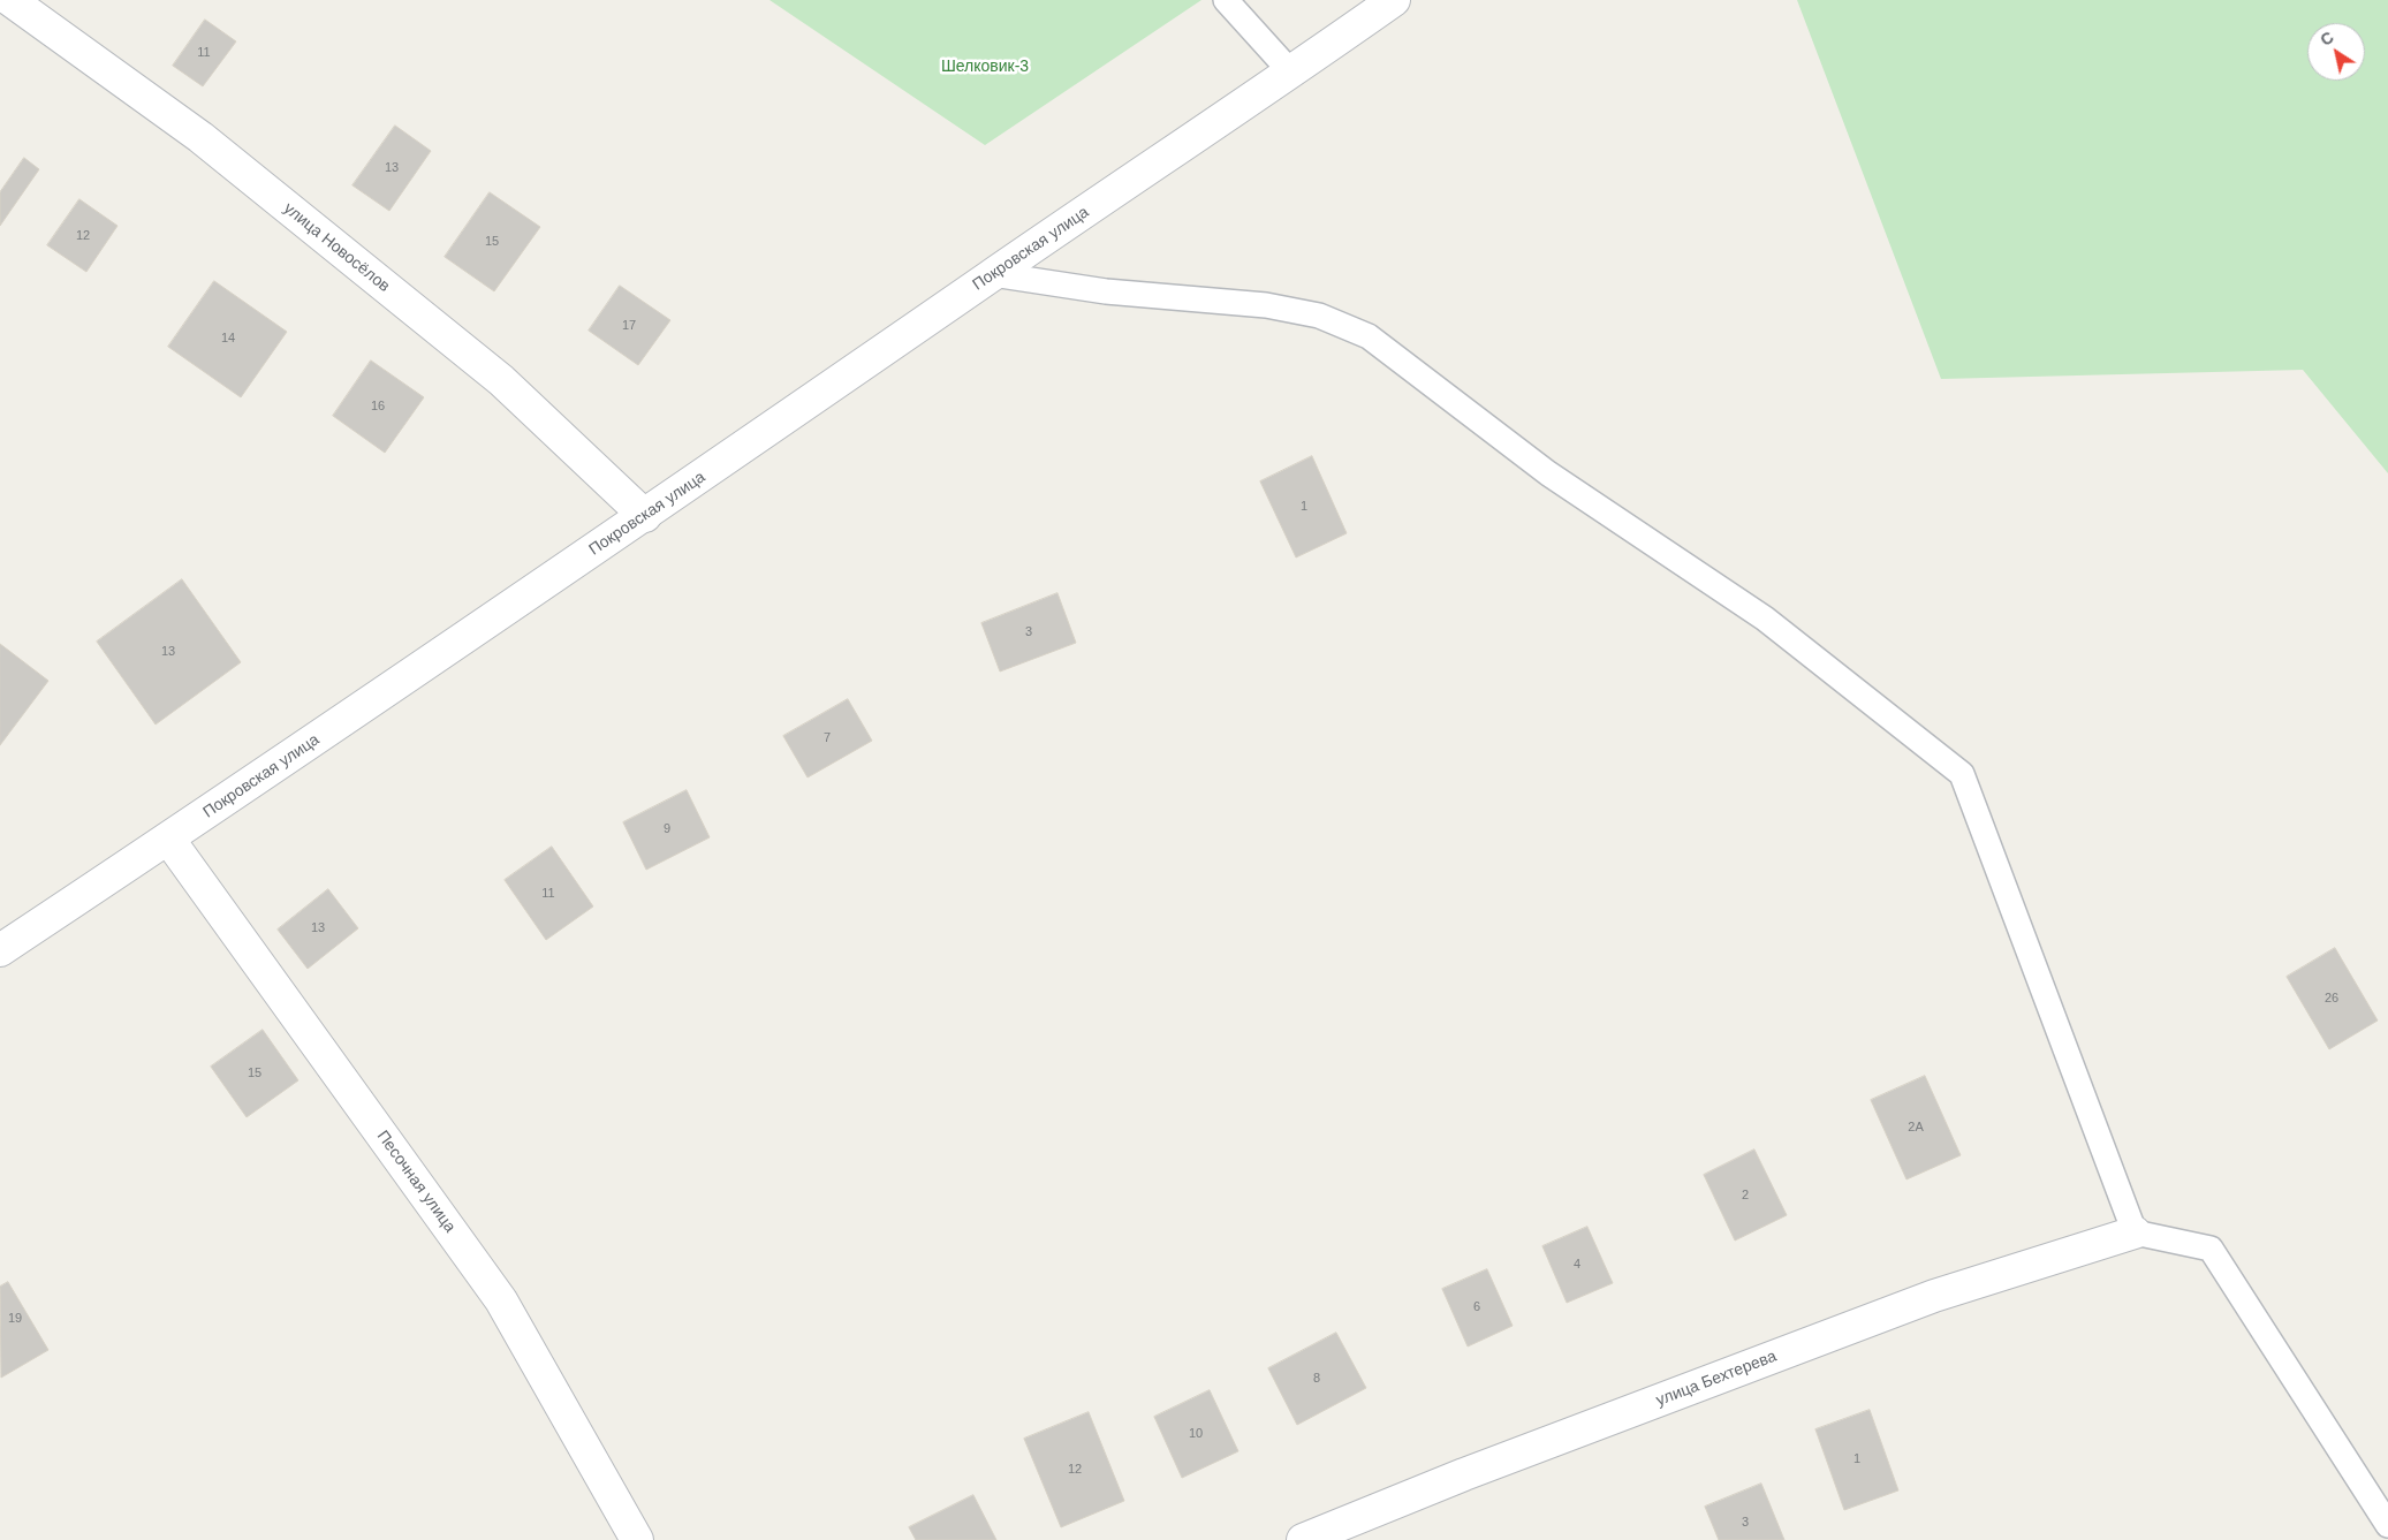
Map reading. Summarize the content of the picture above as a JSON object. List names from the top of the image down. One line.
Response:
{"streets":{"street":["улица Новосёлов","Покровская улица","Песочная улица","улица Бехтерева"]},"crossings":[["улица Новосёлов","Покровская улица"],["Покровская улица","Песочная улица"]],"parks":["Шелковик-3"],"house_numbers":["11","13","12","15","17","14","16","1","3","13","7","9","11","13","26","15","2А","2","4","6","19","8","10","1","12","3"],"north":"top left"}
